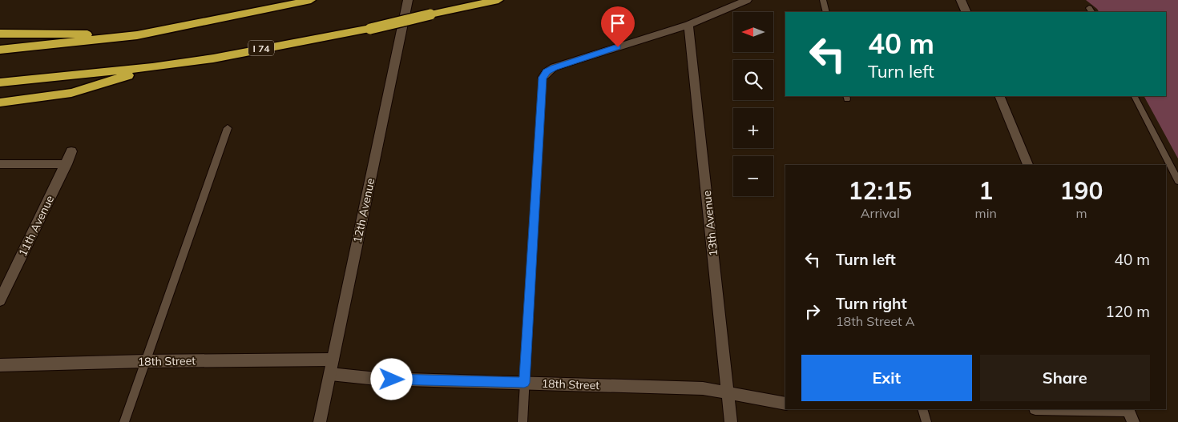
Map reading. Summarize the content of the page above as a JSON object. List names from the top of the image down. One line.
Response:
{"streets":{"highway":["I 74"],"street":["12th Avenue","13th Avenue","11th Avenue","18th Street"]},"crossings":[["12th Avenue","18th Street"],["13th Avenue","18th Street"]],"north":"left","page":{"map_buttons":["+","−"],"turn":["40 m","Turn left"],"eta":["12:15","Arrival","1","min","190","m"],"list":[{"name":"Turn left","value":"40 m"},{"name":"Turn right","note":"18th Street A","value":"120 m"}],"buttons":["Exit","Share"]}}
